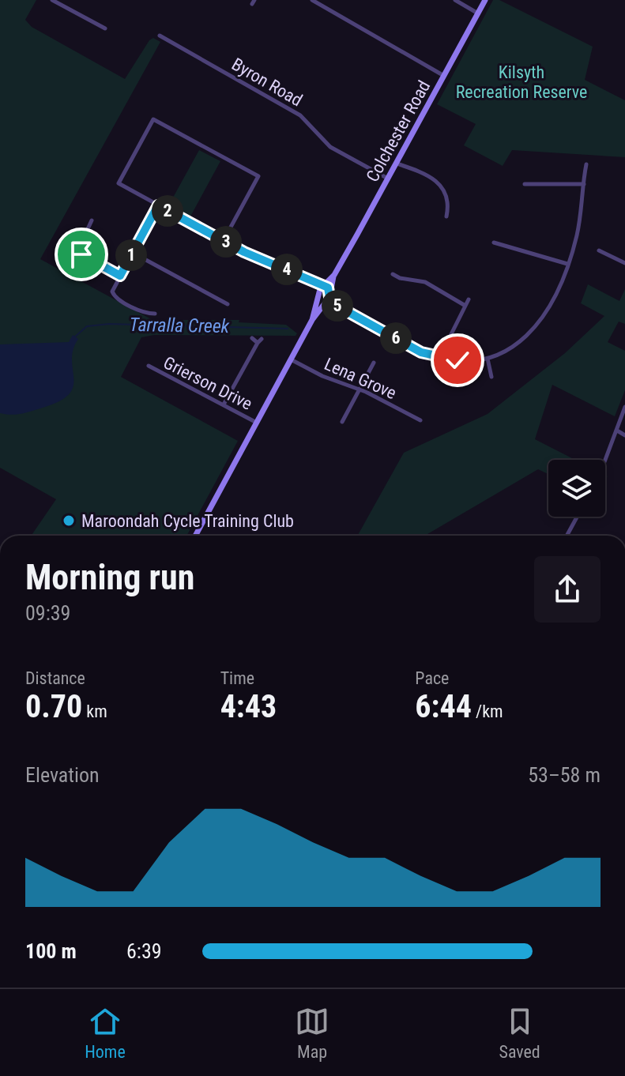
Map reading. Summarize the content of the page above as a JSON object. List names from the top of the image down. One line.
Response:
{"streets":{"main road":["Colchester Road"],"street":["Byron Road","Lena Grove","Grierson Drive"]},"crossings":[["Byron Road","Colchester Road"],["Colchester Road","Lena Grove"],["Colchester Road","Grierson Drive"]],"water":["Tarralla Creek"],"parks":["Kilsyth Recreation Reserve"],"places":["Maroondah Cycle Training Club"],"page":{"pins":["2","3","1","4","5","6"],"heading":["Morning run","09:39"],"stats":[["Distance","0.70 km"],["Time","4:43"],["Pace","6:44 /km"]],"chart":["Elevation","53–58 m"],"list":[{"name":"100 m","note":"6:39"}],"tabs":["Home","Map","Saved"]}}
